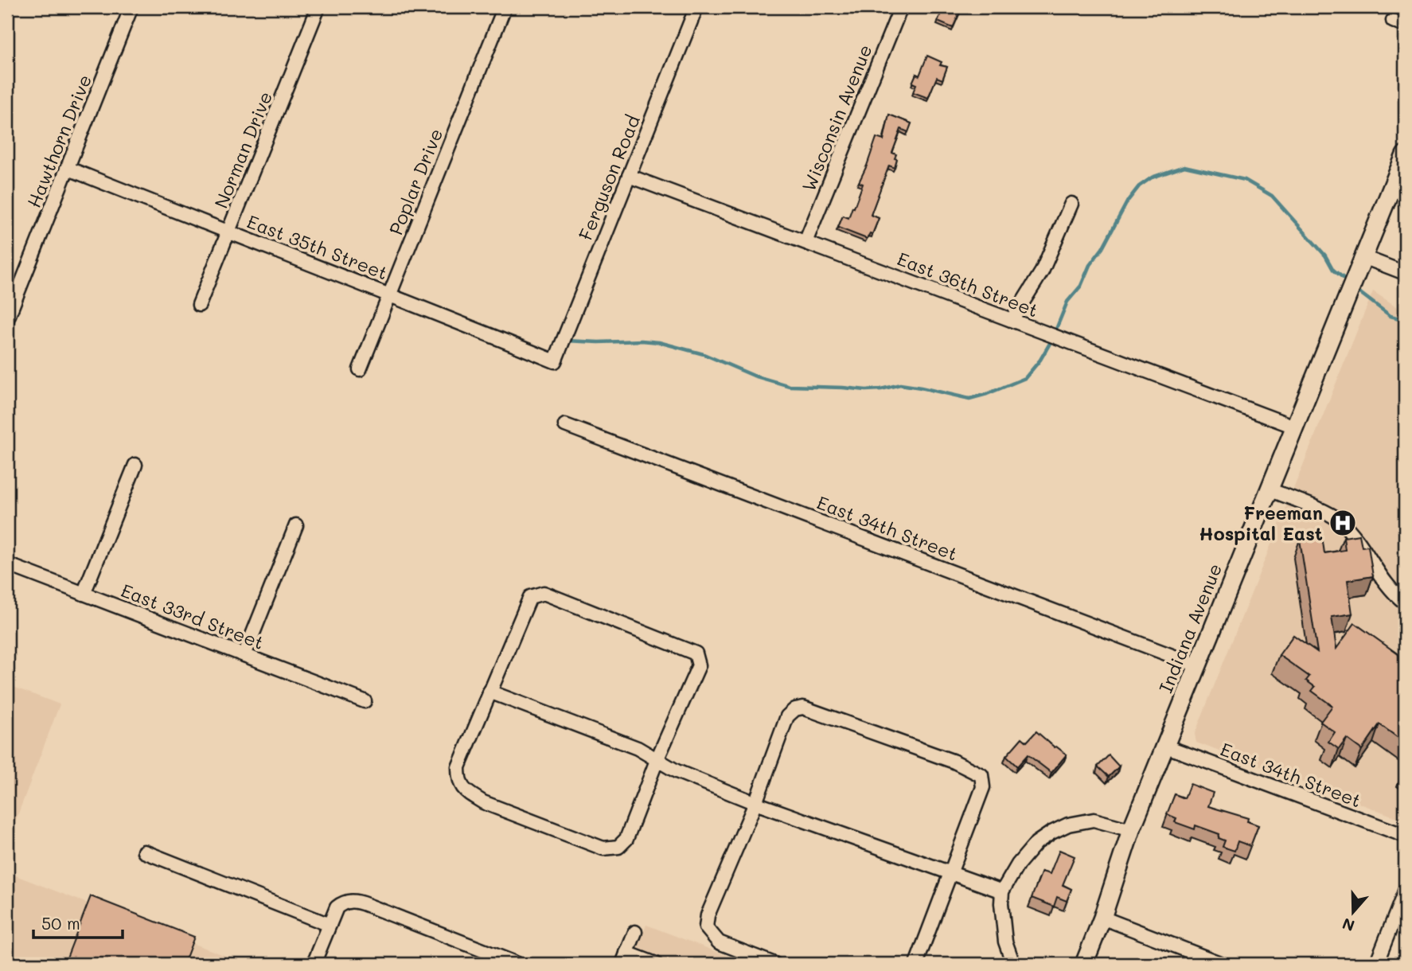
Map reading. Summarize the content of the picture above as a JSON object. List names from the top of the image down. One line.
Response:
{"streets":{"street":["Wisconsin Avenue","Hawthorn Drive","Norman Drive","Ferguson Road","Poplar Drive","East 35th Street","East 36th Street","East 34th Street","East 33rd Street","Indiana Avenue"]},"crossings":[["Wisconsin Avenue","East 36th Street"],["Hawthorn Drive","East 35th Street"],["Norman Drive","East 35th Street"],["Ferguson Road","East 35th Street"],["Ferguson Road","East 36th Street"],["Poplar Drive","East 35th Street"],["East 36th Street","Indiana Avenue"],["East 34th Street","Indiana Avenue"]],"places":{"hospital":["Freeman Hospital East"]},"scale_bar":"50 m","north":"bottom"}
